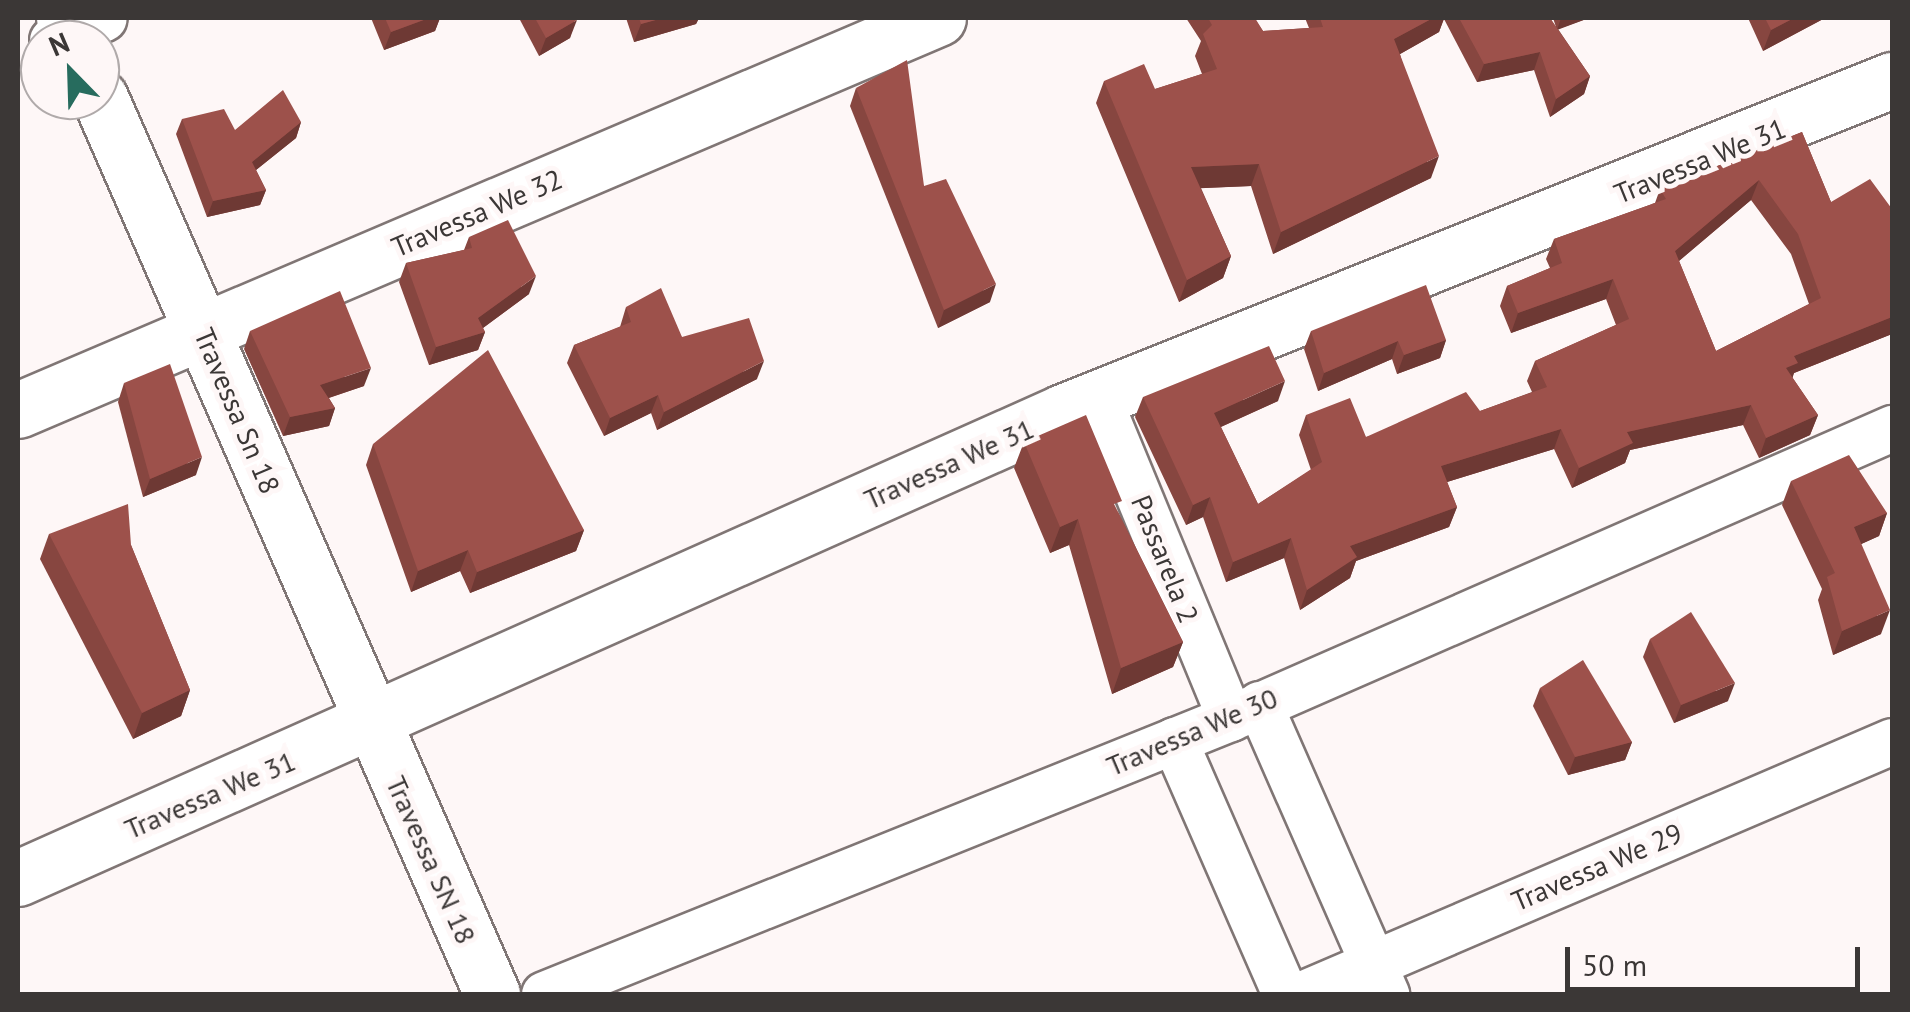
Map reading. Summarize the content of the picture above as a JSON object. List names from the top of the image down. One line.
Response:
{"streets":{"main road":["Travessa We 31","Travessa We 32","Travessa Sn 18","Travessa SN 18"],"street":["Passarela 2","Travessa We 30","Travessa We 29"]},"crossings":[["Travessa We 31","Travessa Sn 18"],["Travessa We 31","Passarela 2"],["Travessa We 31","Travessa SN 18"],["Travessa We 32","Travessa Sn 18"],["Travessa Sn 18","Travessa SN 18"],["Passarela 2","Travessa We 30"],["Passarela 2","Travessa We 29"]],"scale_bar":"50 m","north":"top left"}
